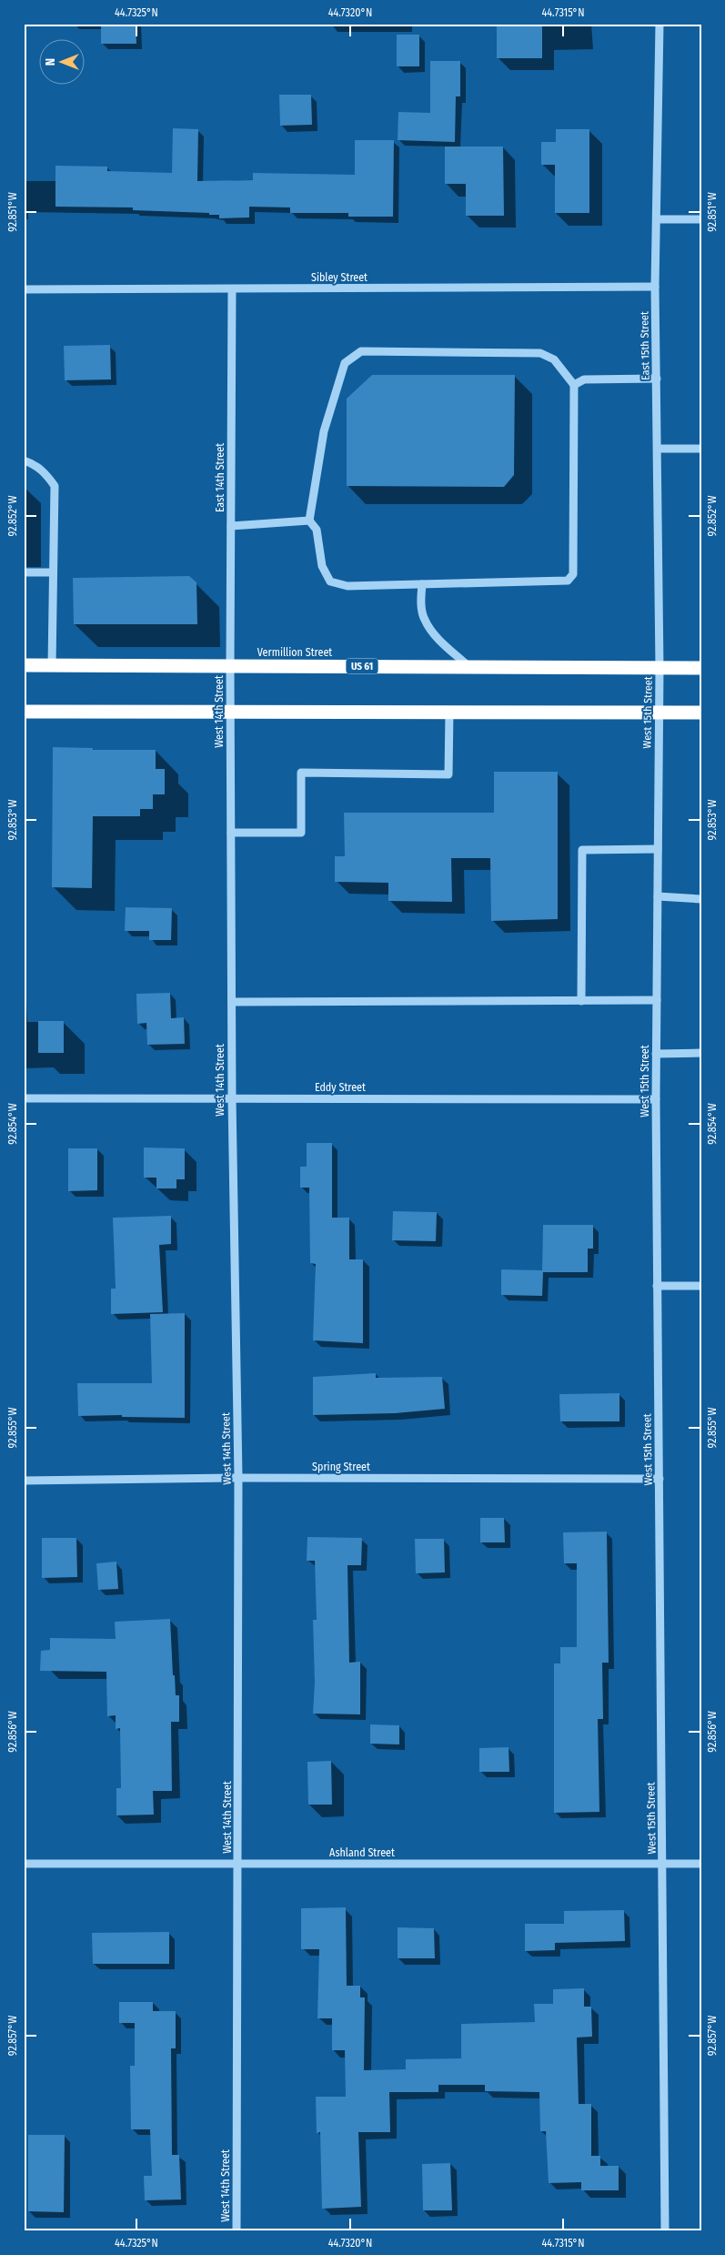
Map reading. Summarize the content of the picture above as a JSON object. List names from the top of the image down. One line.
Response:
{"streets":{"highway":["Vermillion Street","US 61"],"street":["Sibley Street","East 15th Street","East 14th Street","West 14th Street","West 15th Street","Eddy Street","Spring Street","Ashland Street"]},"crossings":[["Sibley Street","East 15th Street"],["Sibley Street","East 14th Street"],["East 15th Street","Vermillion Street"],["East 15th Street","West 15th Street"],["East 14th Street","Vermillion Street"],["East 14th Street","West 14th Street"],["Vermillion Street","West 14th Street"],["Vermillion Street","West 15th Street"],["West 14th Street","Eddy Street"],["West 14th Street","Spring Street"],["West 14th Street","Ashland Street"],["West 15th Street","Eddy Street"],["West 15th Street","Spring Street"],["West 15th Street","Ashland Street"]],"north":"left","coordinates":["44.7325°N","44.7320°N","44.7315°N","92.851°W","92.852°W","92.853°W","92.854°W","92.855°W","92.856°W","92.857°W"]}
